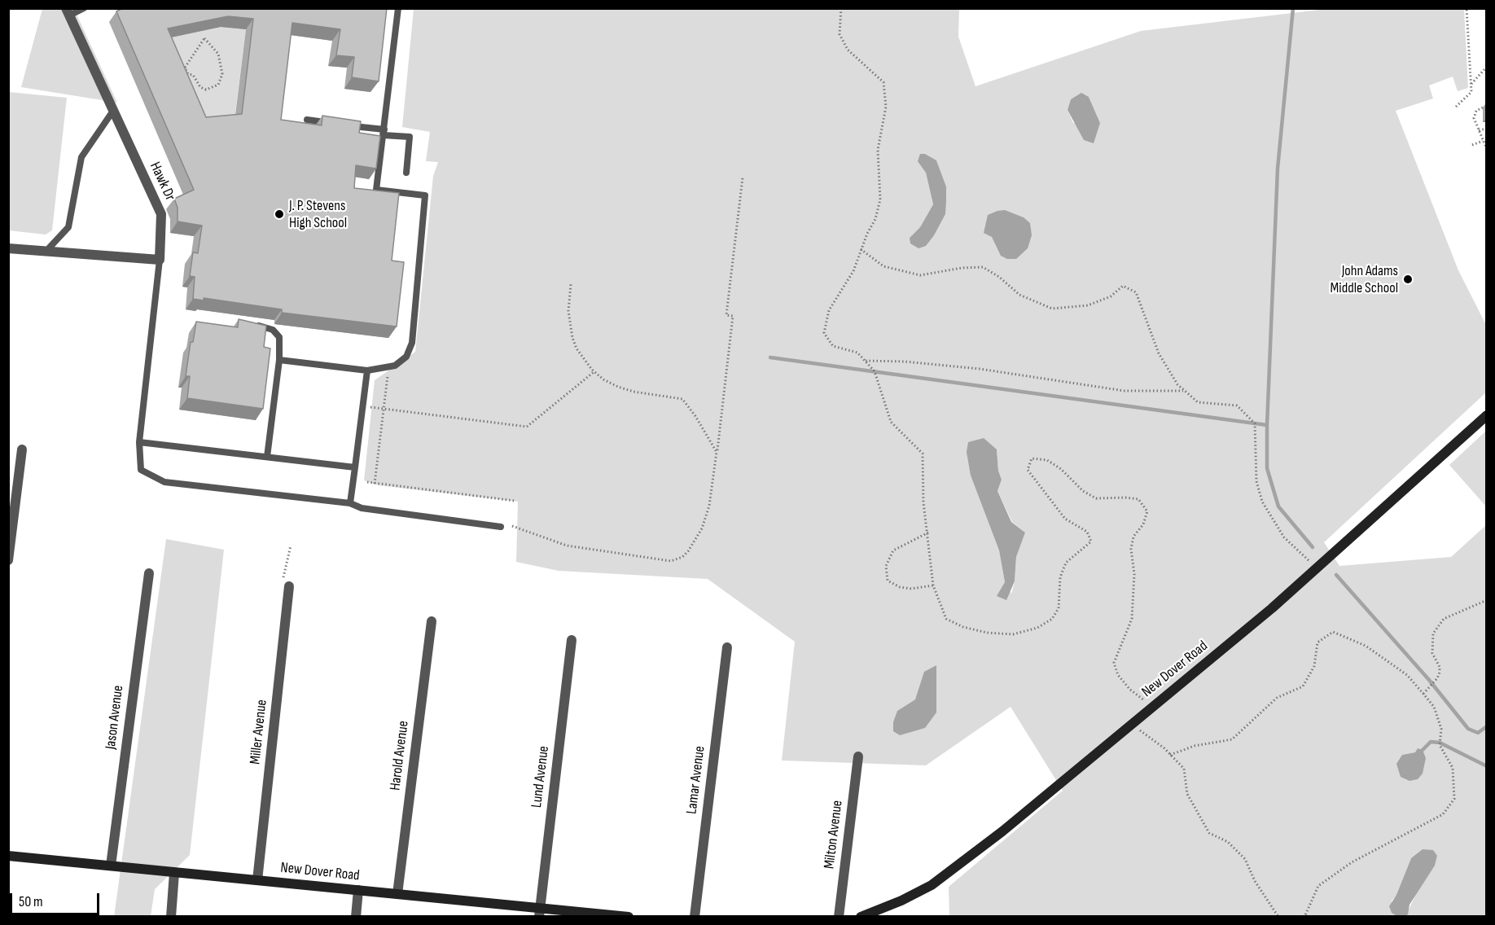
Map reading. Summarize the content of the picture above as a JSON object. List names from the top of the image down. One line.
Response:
{"streets":{"street":["Hawk Dr","New Dover Road","Jason Avenue","Miller Avenue","Harold Avenue","Lund Avenue","Lamar Avenue","Milton Avenue"]},"crossings":[["New Dover Road","Jason Avenue"],["New Dover Road","Miller Avenue"],["New Dover Road","Harold Avenue"],["New Dover Road","Lund Avenue"]],"places":["J. P. Stevens High School","John Adams Middle School"],"scale_bar":"50 m"}
